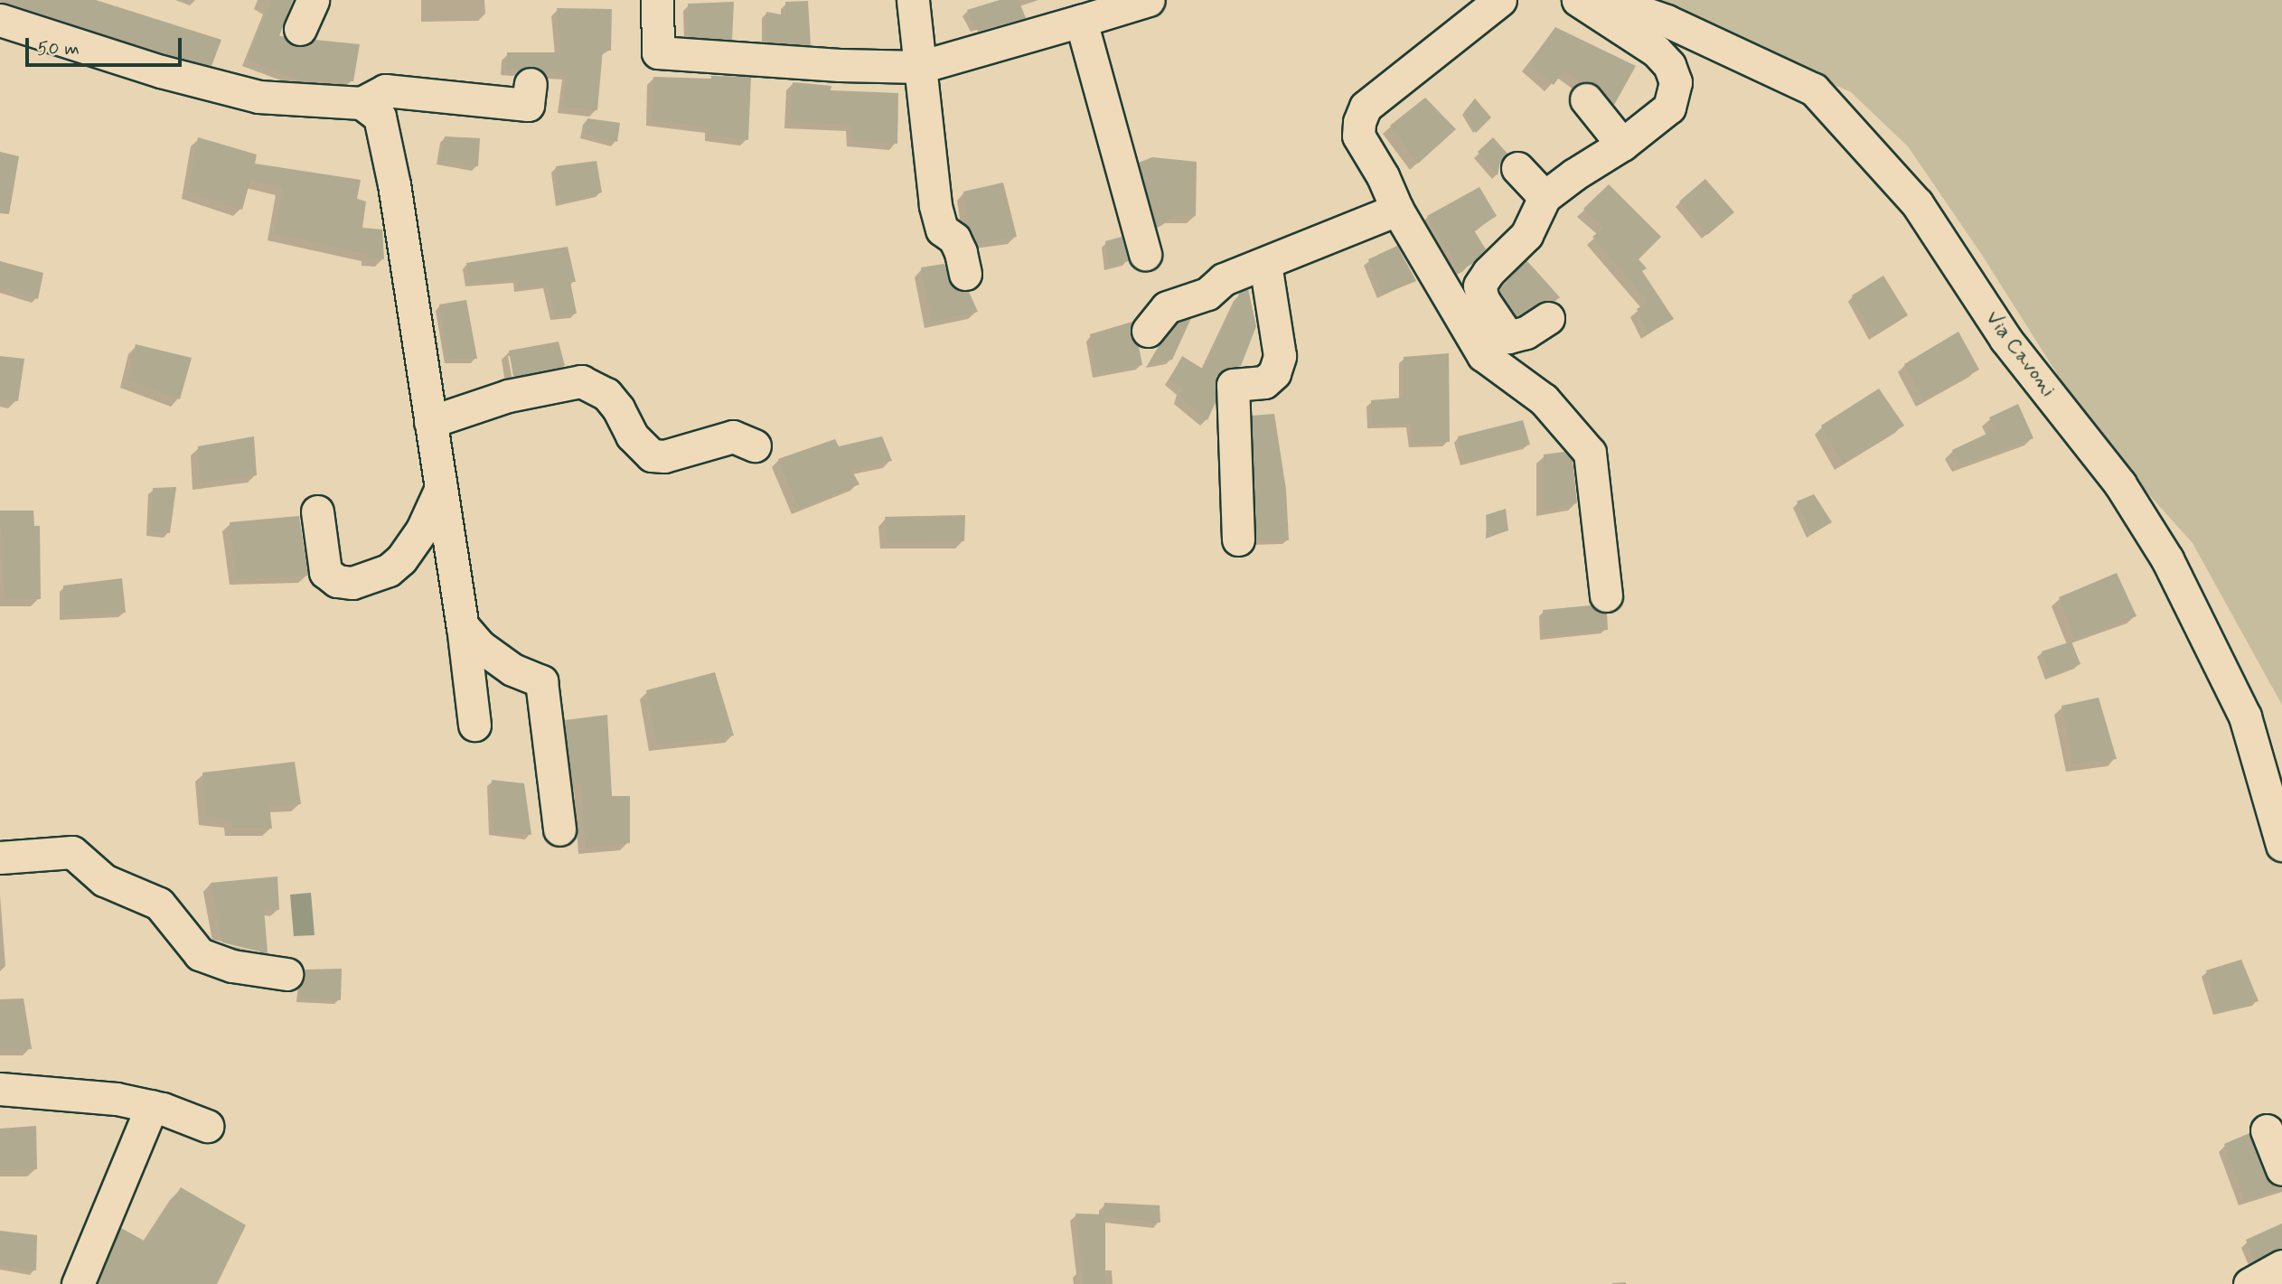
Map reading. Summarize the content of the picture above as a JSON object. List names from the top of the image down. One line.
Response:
{"streets":{"street":["Via Cavoni"]},"scale_bar":"50 m"}
